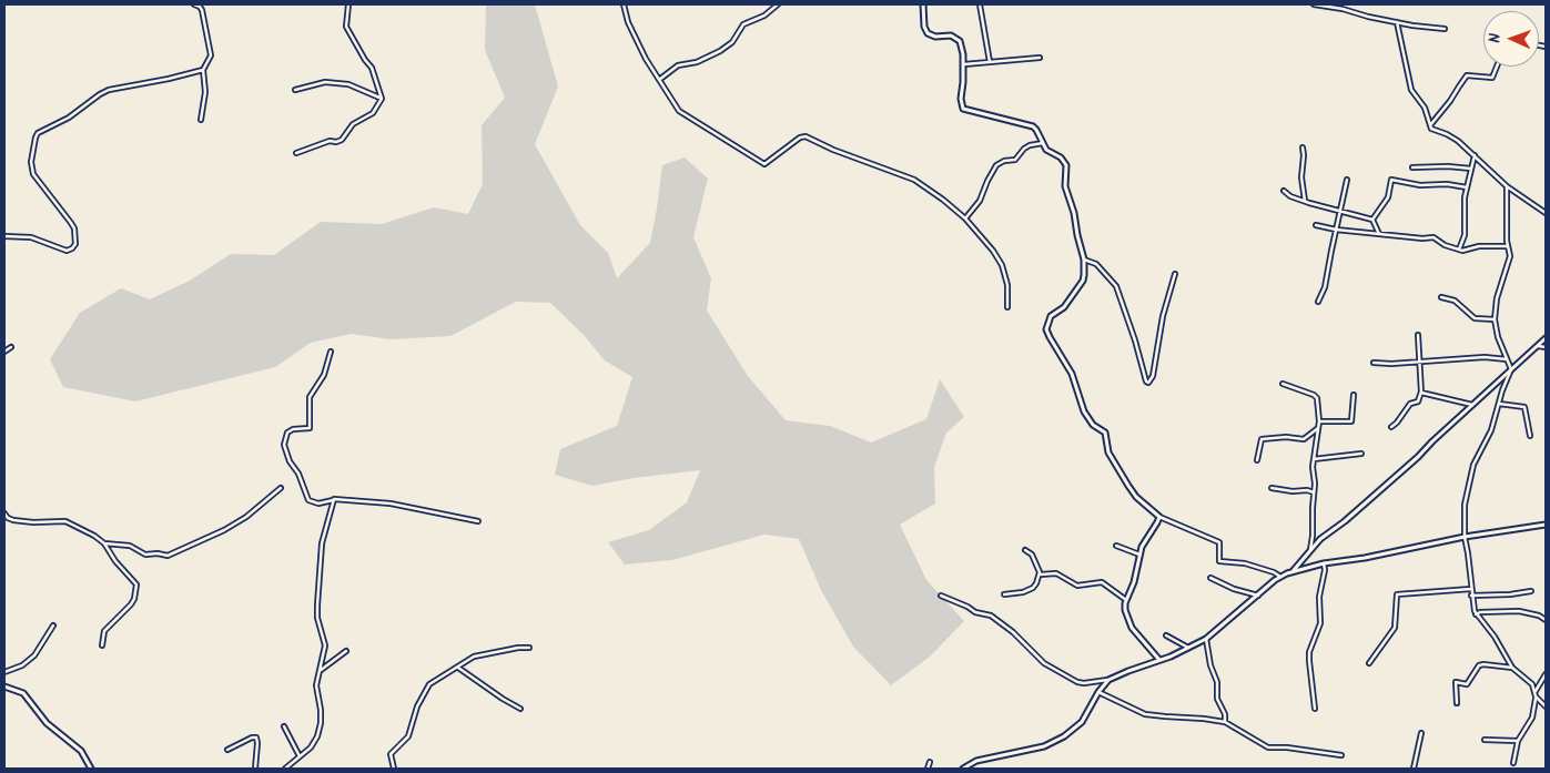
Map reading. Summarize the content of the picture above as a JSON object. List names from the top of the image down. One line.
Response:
{"north":"left"}
